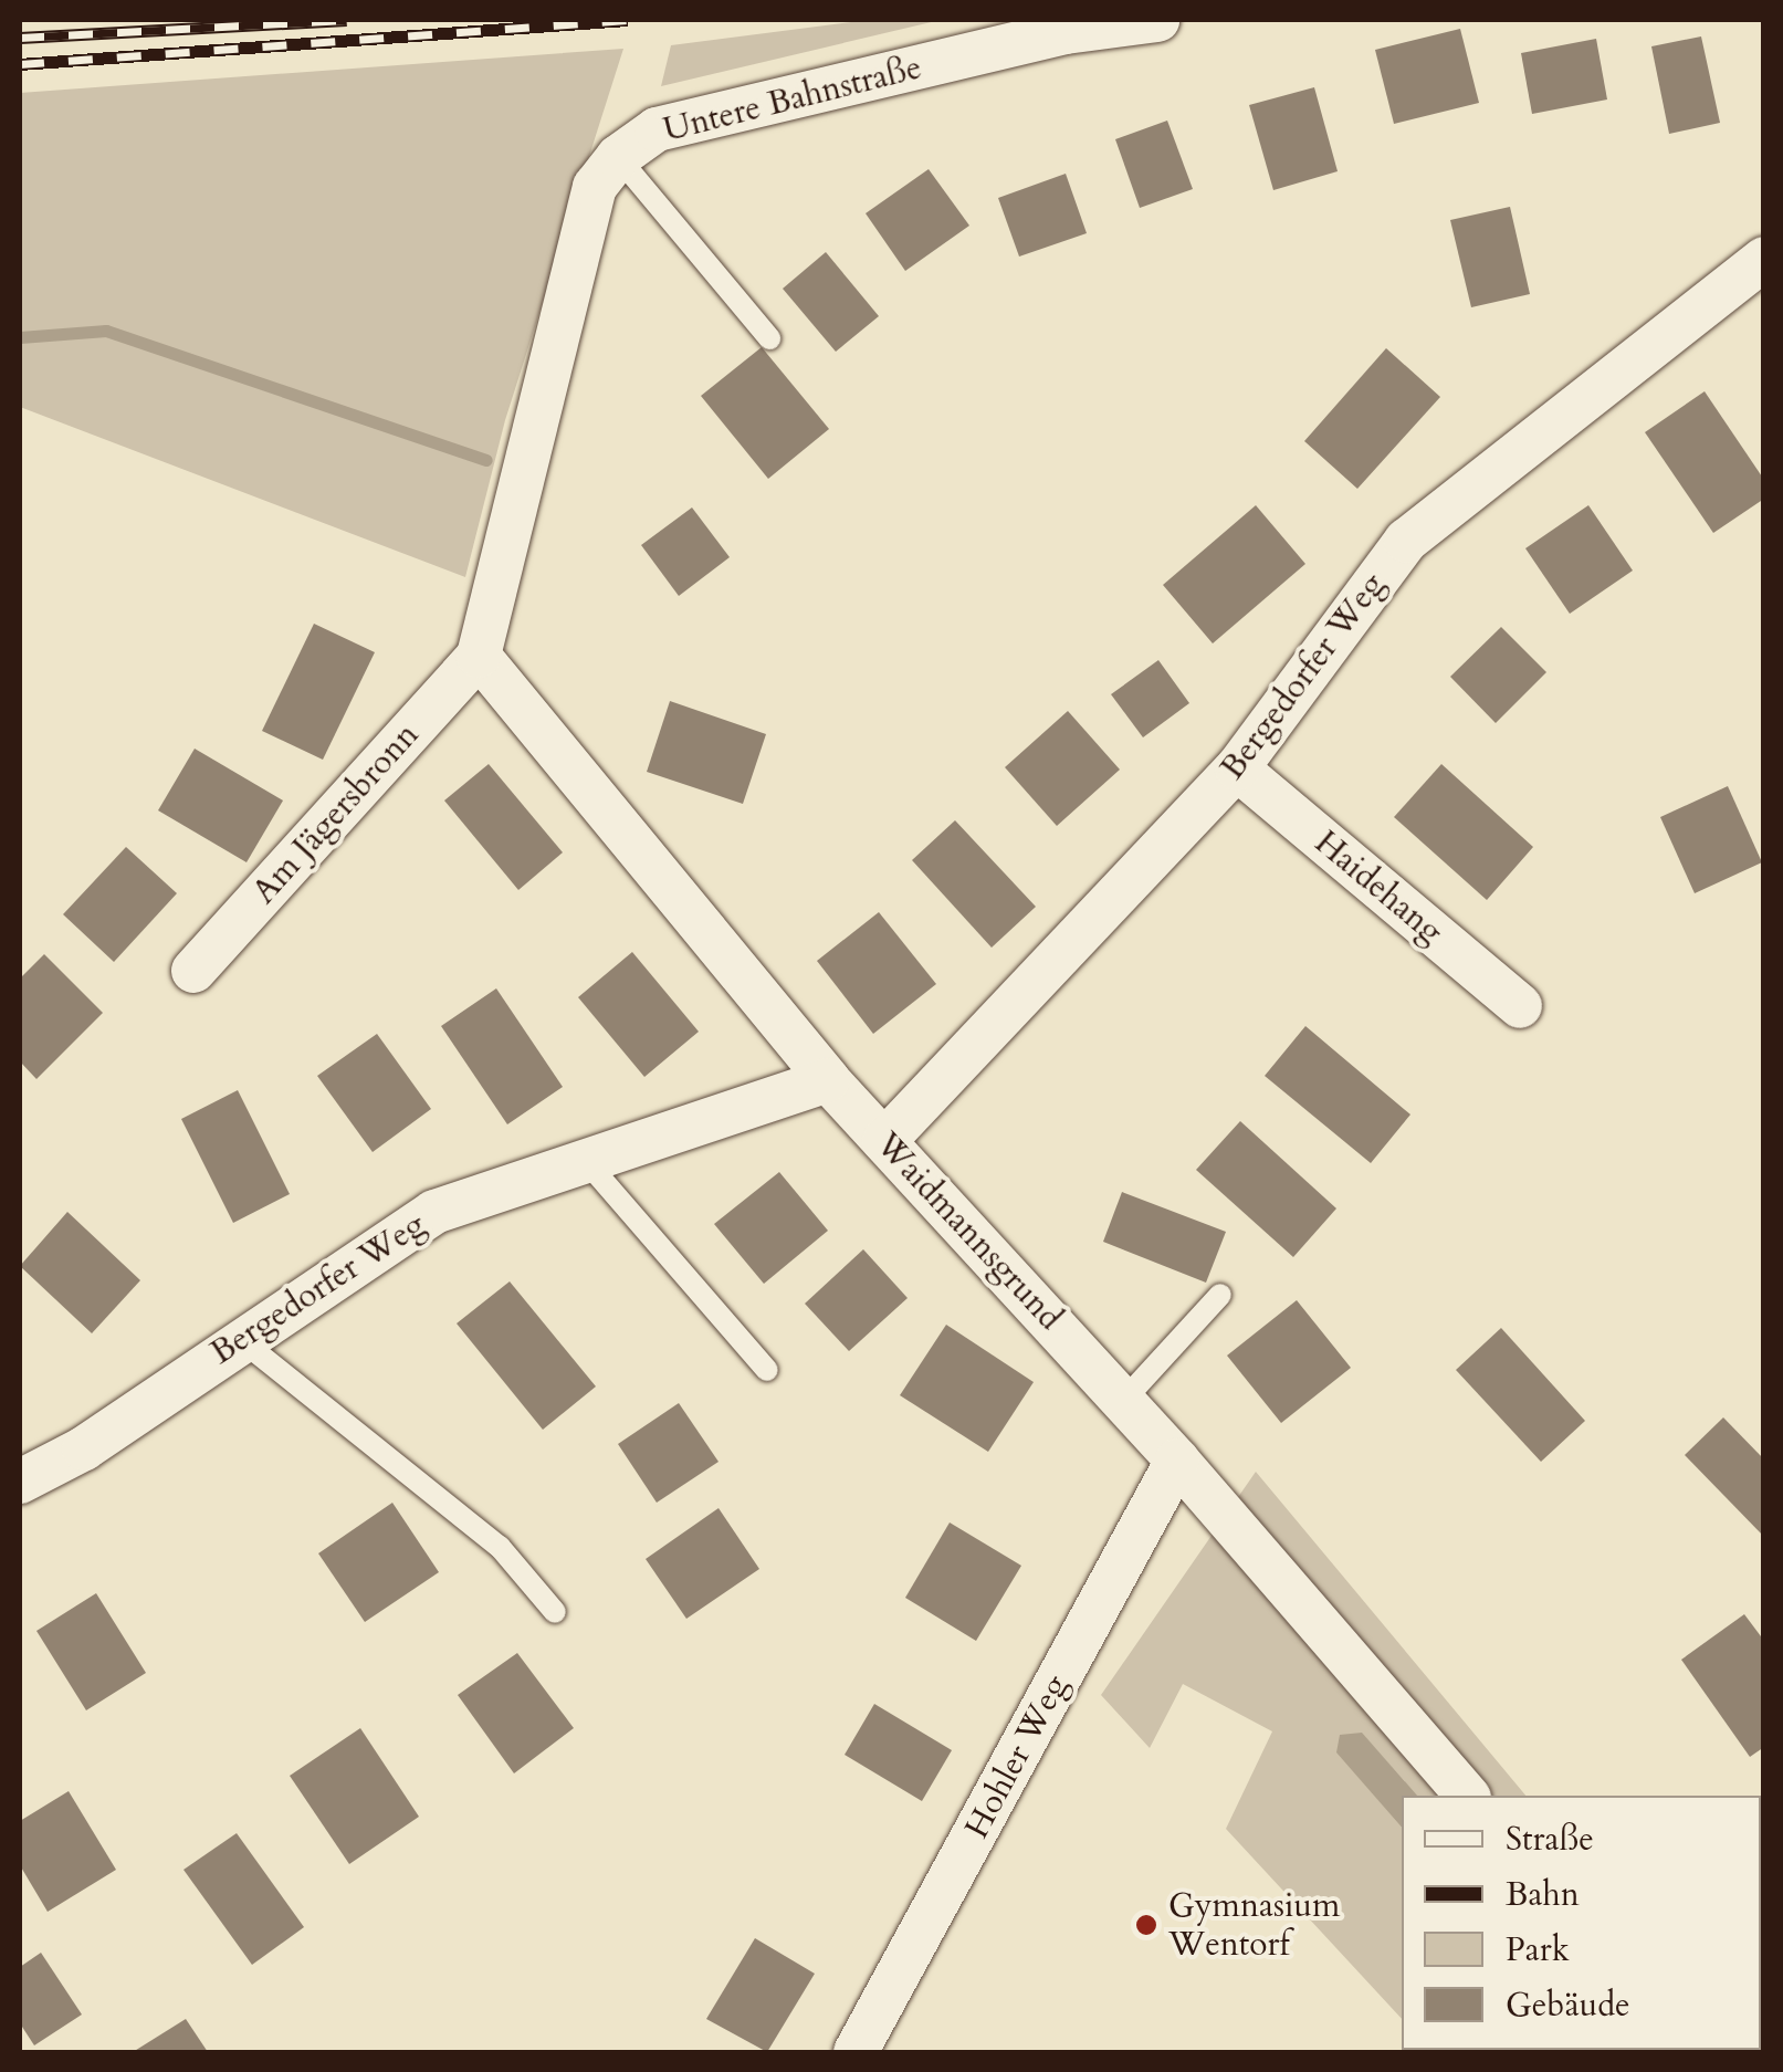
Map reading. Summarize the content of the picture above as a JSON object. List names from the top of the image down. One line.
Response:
{"streets":{"street":["Untere Bahnstraße","Bergedorfer Weg","Am Jägersbronn","Haidehang","Waidmannsgrund","Hohler Weg"]},"crossings":[["Untere Bahnstraße","Am Jägersbronn"],["Untere Bahnstraße","Waidmannsgrund"],["Bergedorfer Weg","Haidehang"],["Bergedorfer Weg","Waidmannsgrund"],["Am Jägersbronn","Waidmannsgrund"],["Waidmannsgrund","Hohler Weg"]],"places":["Gymnasium Wentorf"],"legend":["Straße","Bahn","Park","Gebäude"]}
